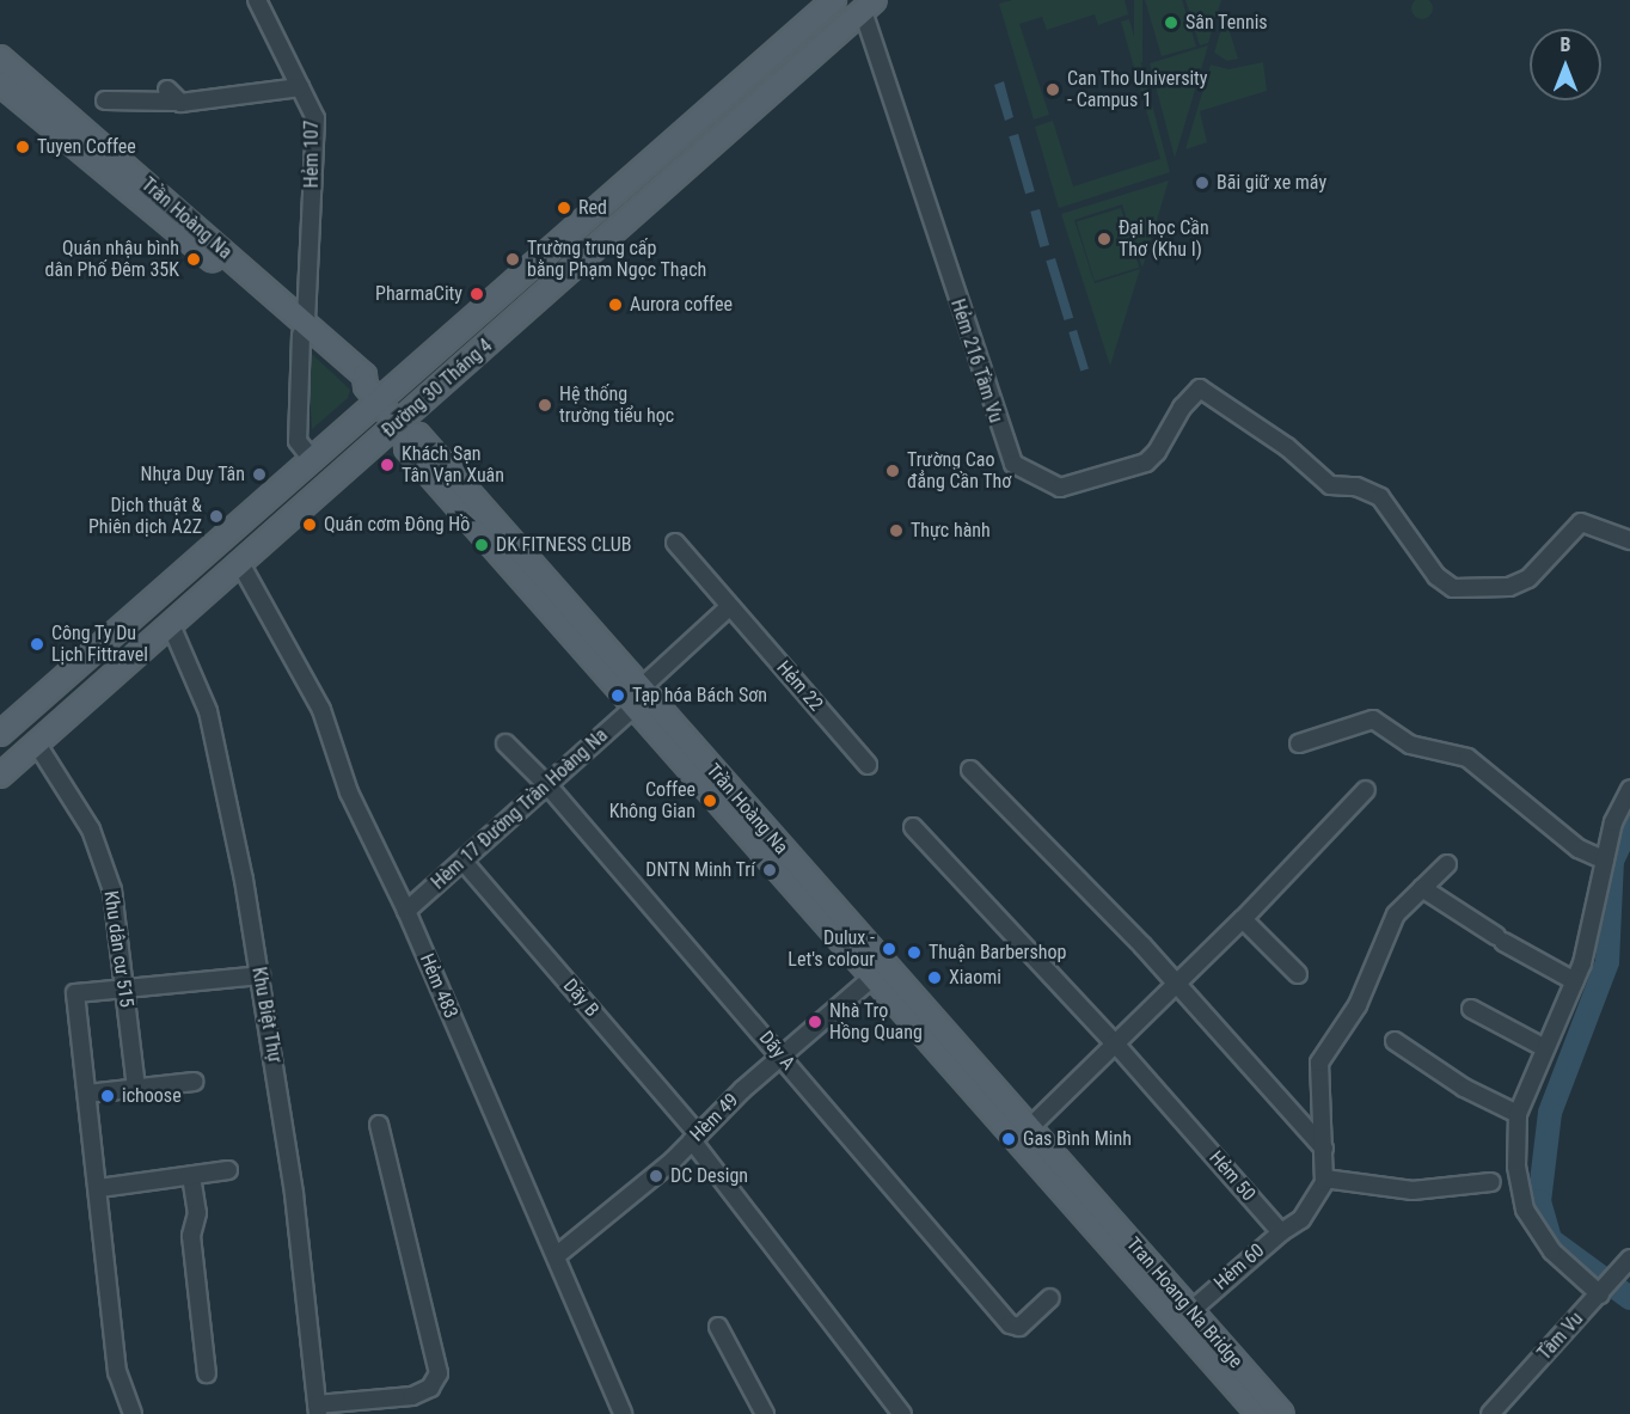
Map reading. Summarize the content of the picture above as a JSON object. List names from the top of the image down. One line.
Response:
{"streets":{"main road":["Trần Hoàng Na","Đường 30 Tháng 4","Tran Hoang Na Bridge"],"street":["Hẻm 107","Hẻm 216 Tầm Vu","Hẻm 22","Hèm 17 Đường Trần Hoàng Na","Khu dân cư 515","Hẻm 483","Dãy B","Khu Biệt Thự","Dãy A","Hèm 49","Hẻm 50","Hẻm 60","Tầm Vu"]},"crossings":[["Hẻm 107","Trần Hoàng Na"],["Hẻm 107","Đường 30 Tháng 4"],["Trần Hoàng Na","Đường 30 Tháng 4"],["Trần Hoàng Na","Hèm 17 Đường Trần Hoàng Na"],["Trần Hoàng Na","Hèm 49"],["Trần Hoàng Na","Tran Hoang Na Bridge"],["Hẻm 216 Tầm Vu","Đường 30 Tháng 4"],["Đường 30 Tháng 4","Khu dân cư 515"],["Đường 30 Tháng 4","Hẻm 483"],["Đường 30 Tháng 4","Khu Biệt Thự"],["Hèm 17 Đường Trần Hoàng Na","Hẻm 483"],["Hèm 17 Đường Trần Hoàng Na","Dãy B"],["Hèm 17 Đường Trần Hoàng Na","Dãy A"],["Hẻm 483","Hèm 49"],["Dãy B","Hèm 49"],["Dãy A","Hèm 49"],["Hẻm 50","Hẻm 60"]],"places":["Sân Tennis","Can Tho University - Campus 1","Tuyen Coffee","Bãi giữ xe máy","Red","Đại học Cần Thơ (Khu I)","Quán nhậu bình dân Phố Đêm 35K","Trường trung cấp bằng Phạm Ngọc Thạch","PharmaCity","Aurora coffee","Hệ thống trường tiểu học","Khách Sạn Tân Vạn Xuân","Trường Cao đẳng Cần Thơ","Nhựa Duy Tân","Dịch thuật & Phiên dịch A2Z","Quán cơm Đông Hồ","Thực hành","DK FITNESS CLUB","Công Ty Du Lịch Fittravel","Tạp hóa Bách Sơn","Coffee Không Gian","DNTN Minh Trí","Dulux - Let's colour","Thuận Barbershop","Xiaomi","Nhà Trọ Hồng Quang","ichoose","Gas Bình Minh","DC Design"],"north":"top"}
